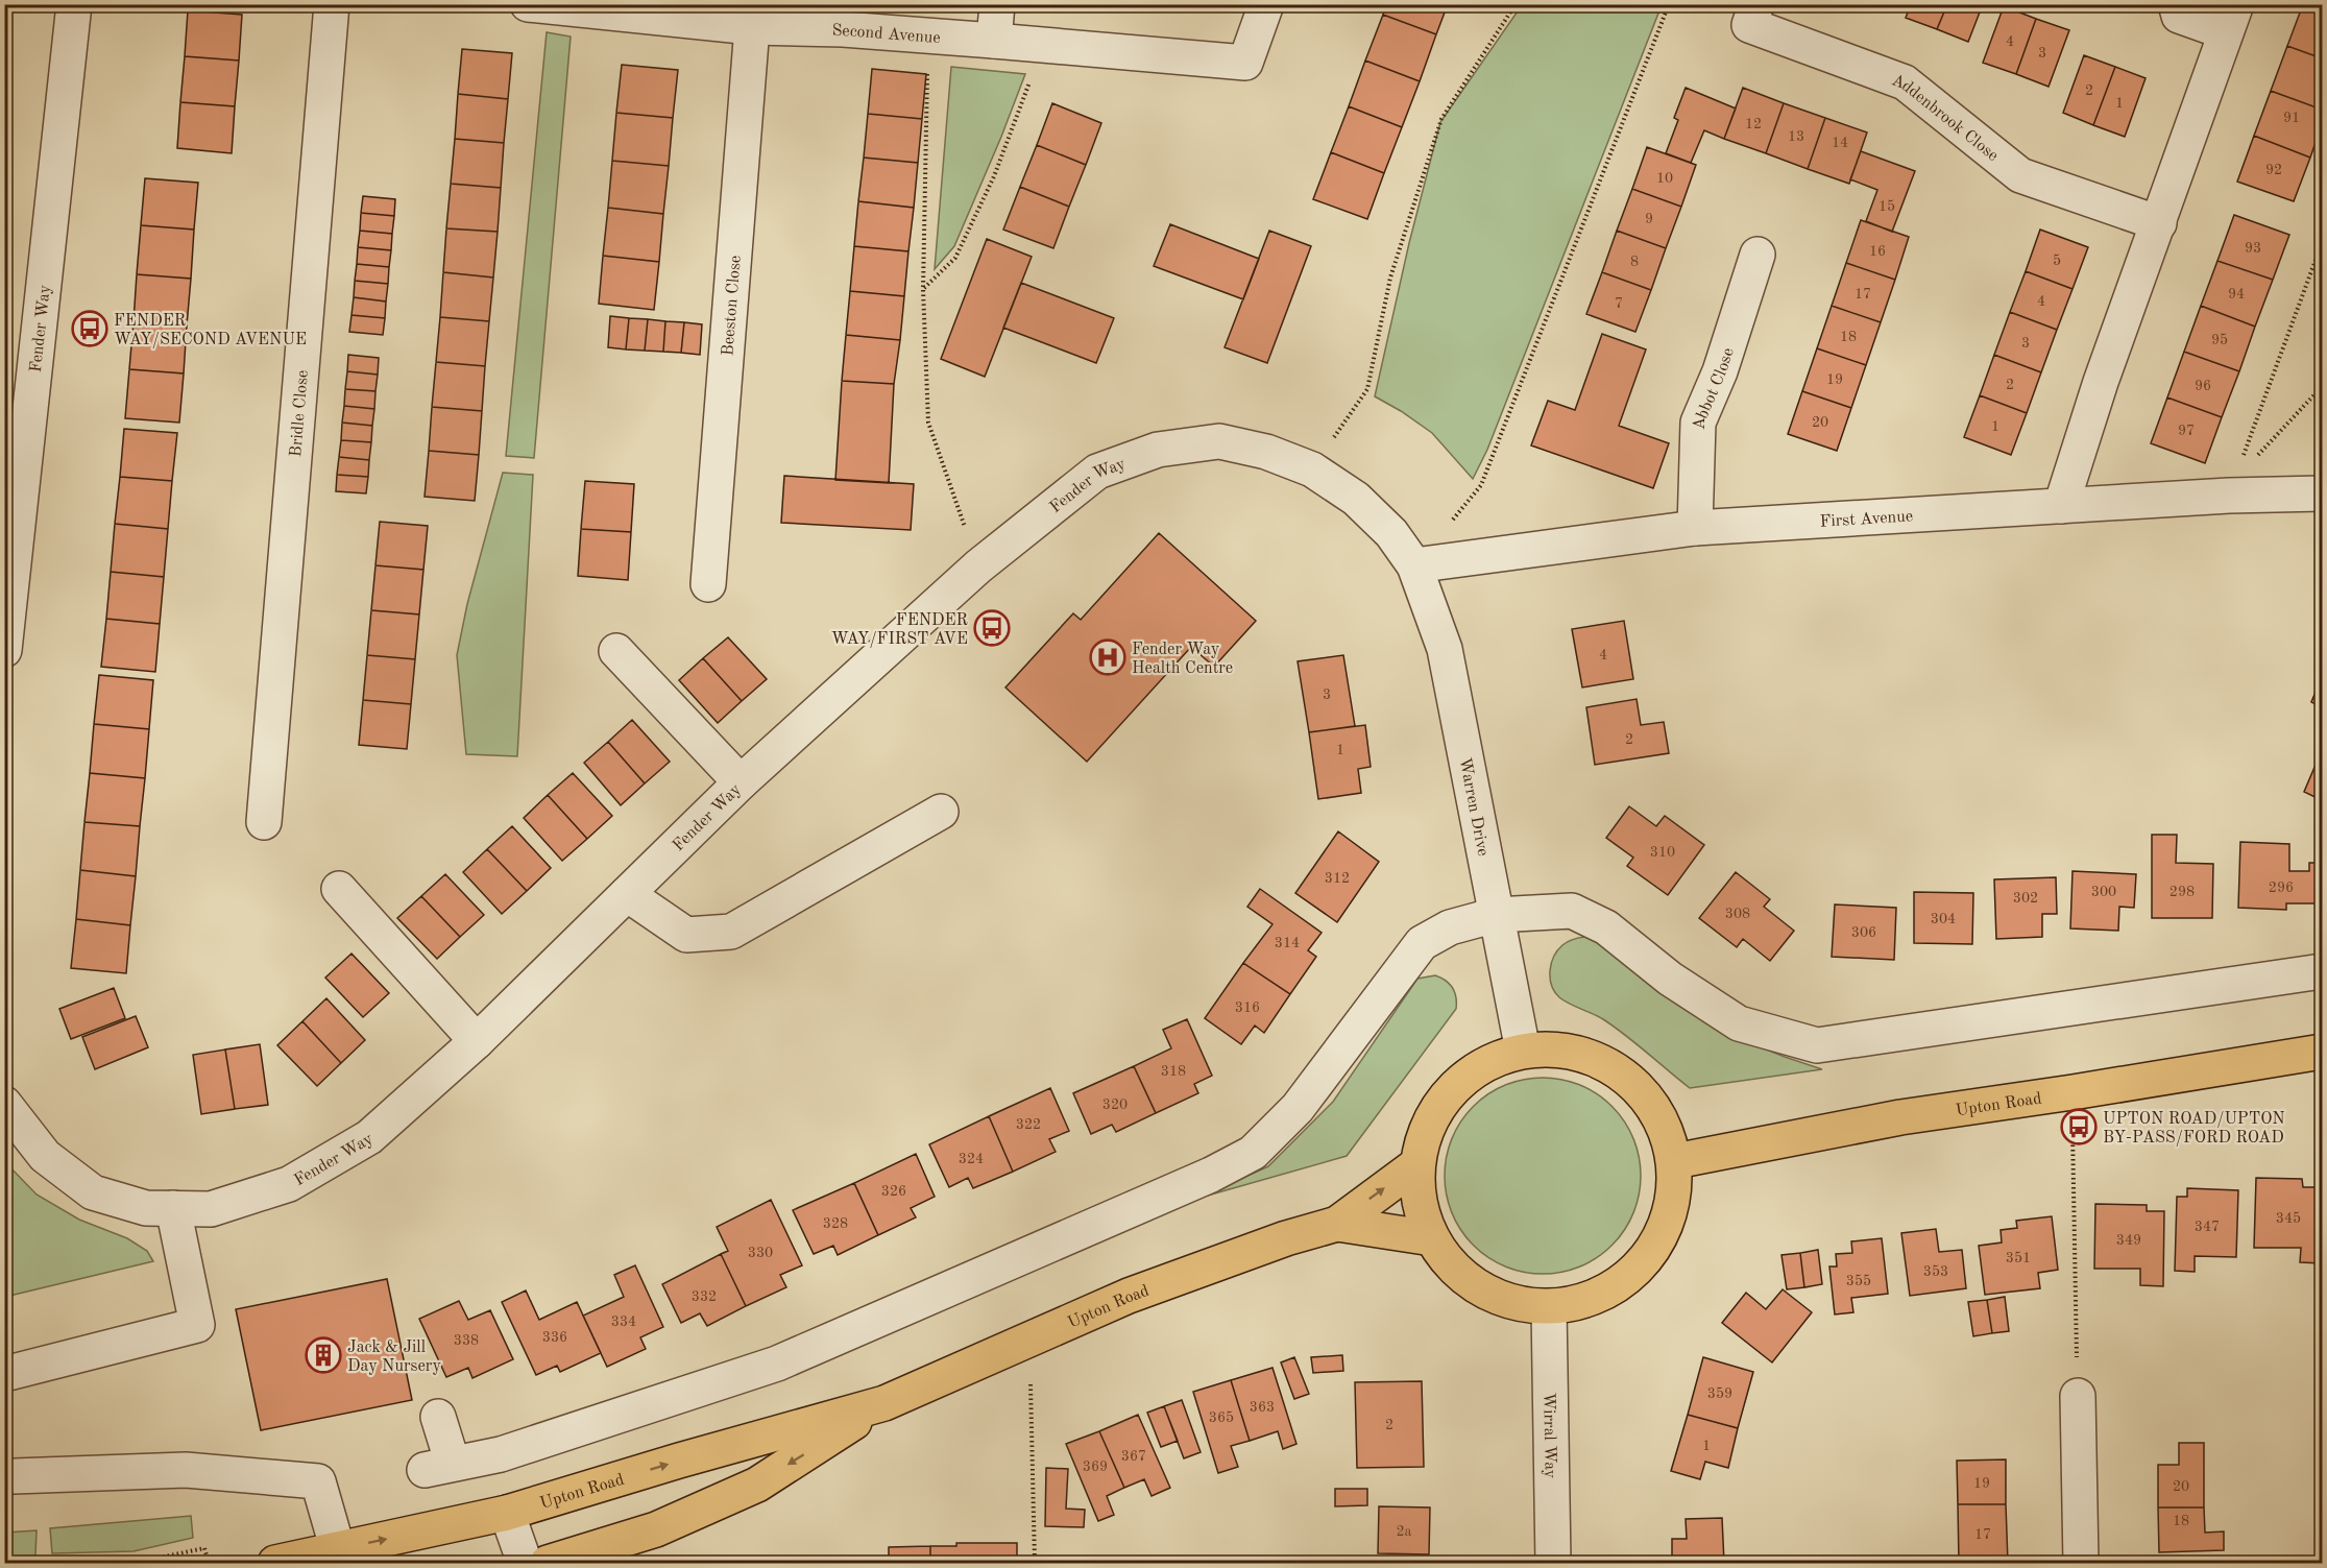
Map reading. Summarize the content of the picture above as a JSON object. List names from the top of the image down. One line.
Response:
{"streets":{"main road":["Upton Road"],"street":["Second Avenue","Addenbrook Close","Beeston Close","Fender Way","Abbot Close","Bridle Close","First Avenue","Warren Drive","Wirral Way"]},"crossings":[["Second Avenue","Beeston Close"],["Fender Way","First Avenue"],["Fender Way","Warren Drive"],["Abbot Close","First Avenue"],["First Avenue","Warren Drive"]],"places":{"bus stop":["FENDER WAY/SECOND AVENUE","FENDER WAY/FIRST AVE","UPTON ROAD/UPTON BY-PASS/FORD ROAD"],"hospital":["Fender Way Health Centre"],"building":["Jack & Jill Day Nursery"]},"house_numbers":["4","3","2","1","91","12","13","14","92","10","15","9","93","16","5","8","17","94","4","7","18","95","3","19","2","96","20","1","97","4","3","2","1","310","312","296","300","298","302","308","304","306","314","316","318","320","322","324","326","345","328","347","349","330","351","353","355","332","334","336","338","359","363","365","2","1","367","369","19","20","18","2a","17"]}
